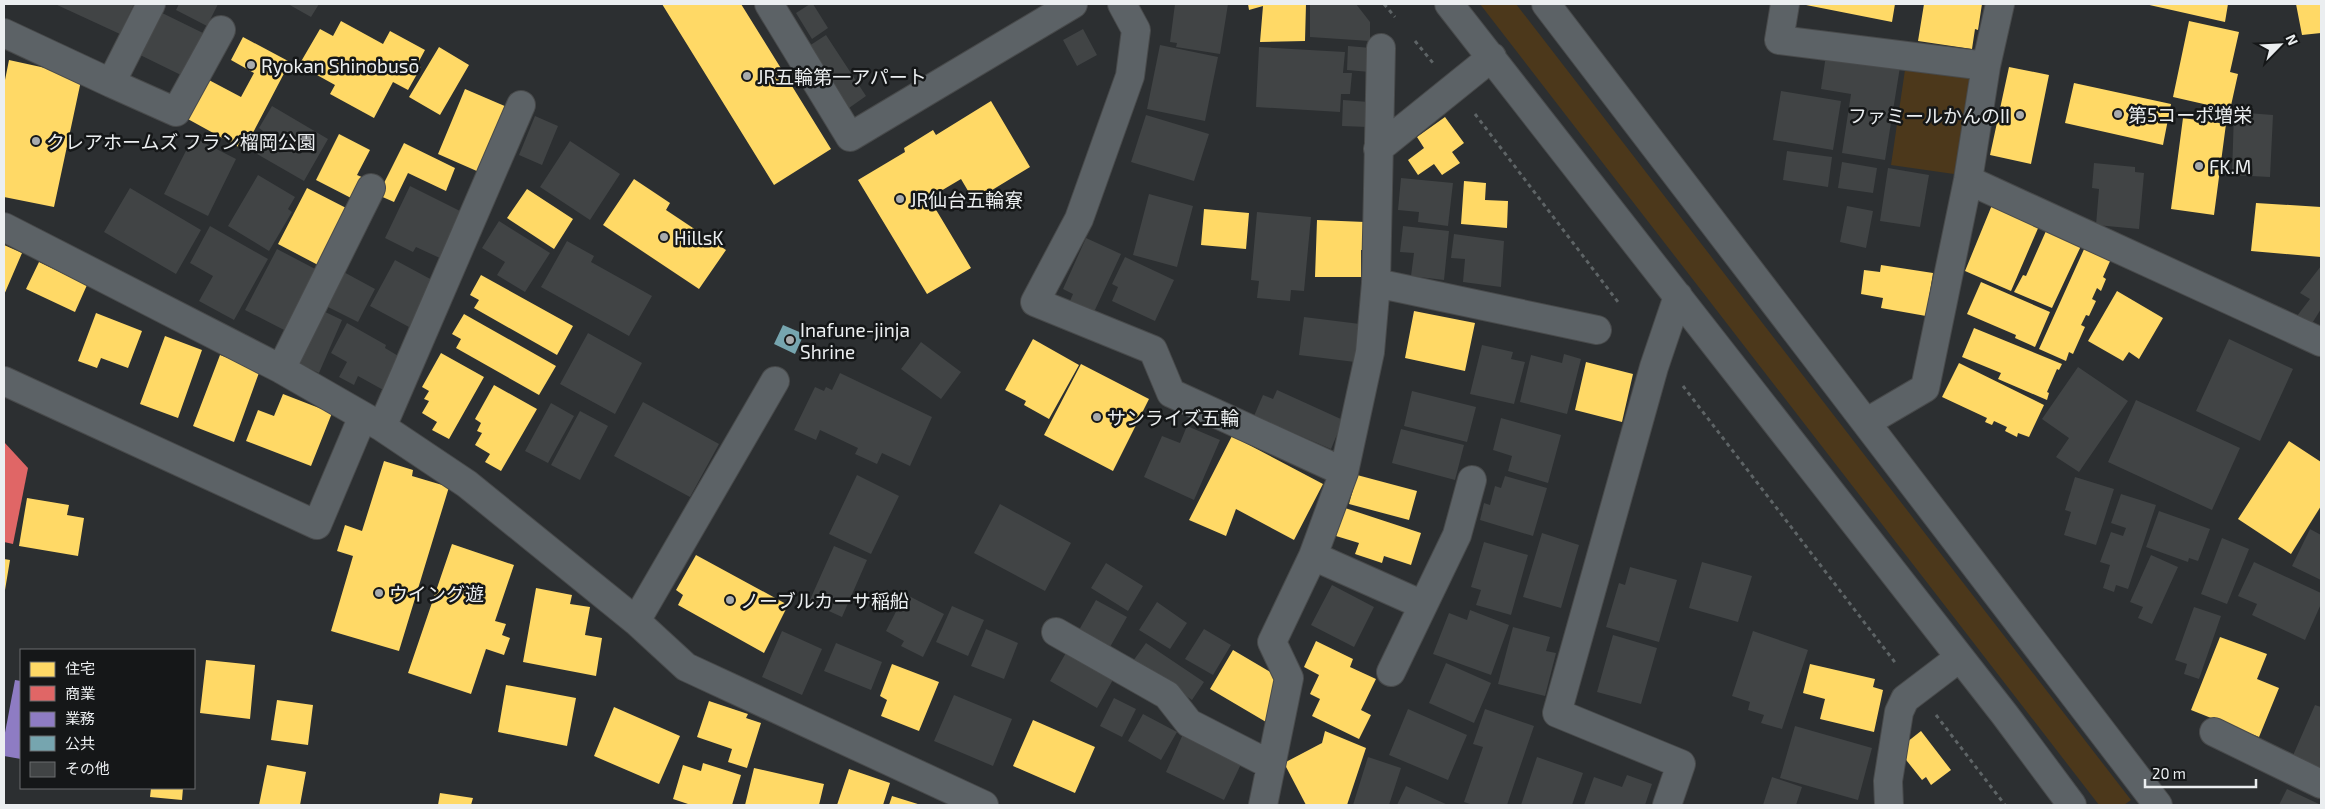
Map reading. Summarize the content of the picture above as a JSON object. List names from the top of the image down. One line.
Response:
{"places":["Ryokan Shinobusō","JR五輪第一アパート","第5コーポ増栄","ファミールかんのII","クレアホームズ フラン榴岡公園","FK.M","JR仙台五輪寮","HillsK","Inafune-jinja Shrine","サンライズ五輪","ウイング遊","ノーブルカーサ稲船"],"legend":["住宅","商業","業務","公共","その他"],"scale_bar":"20 m","north":"top right"}
